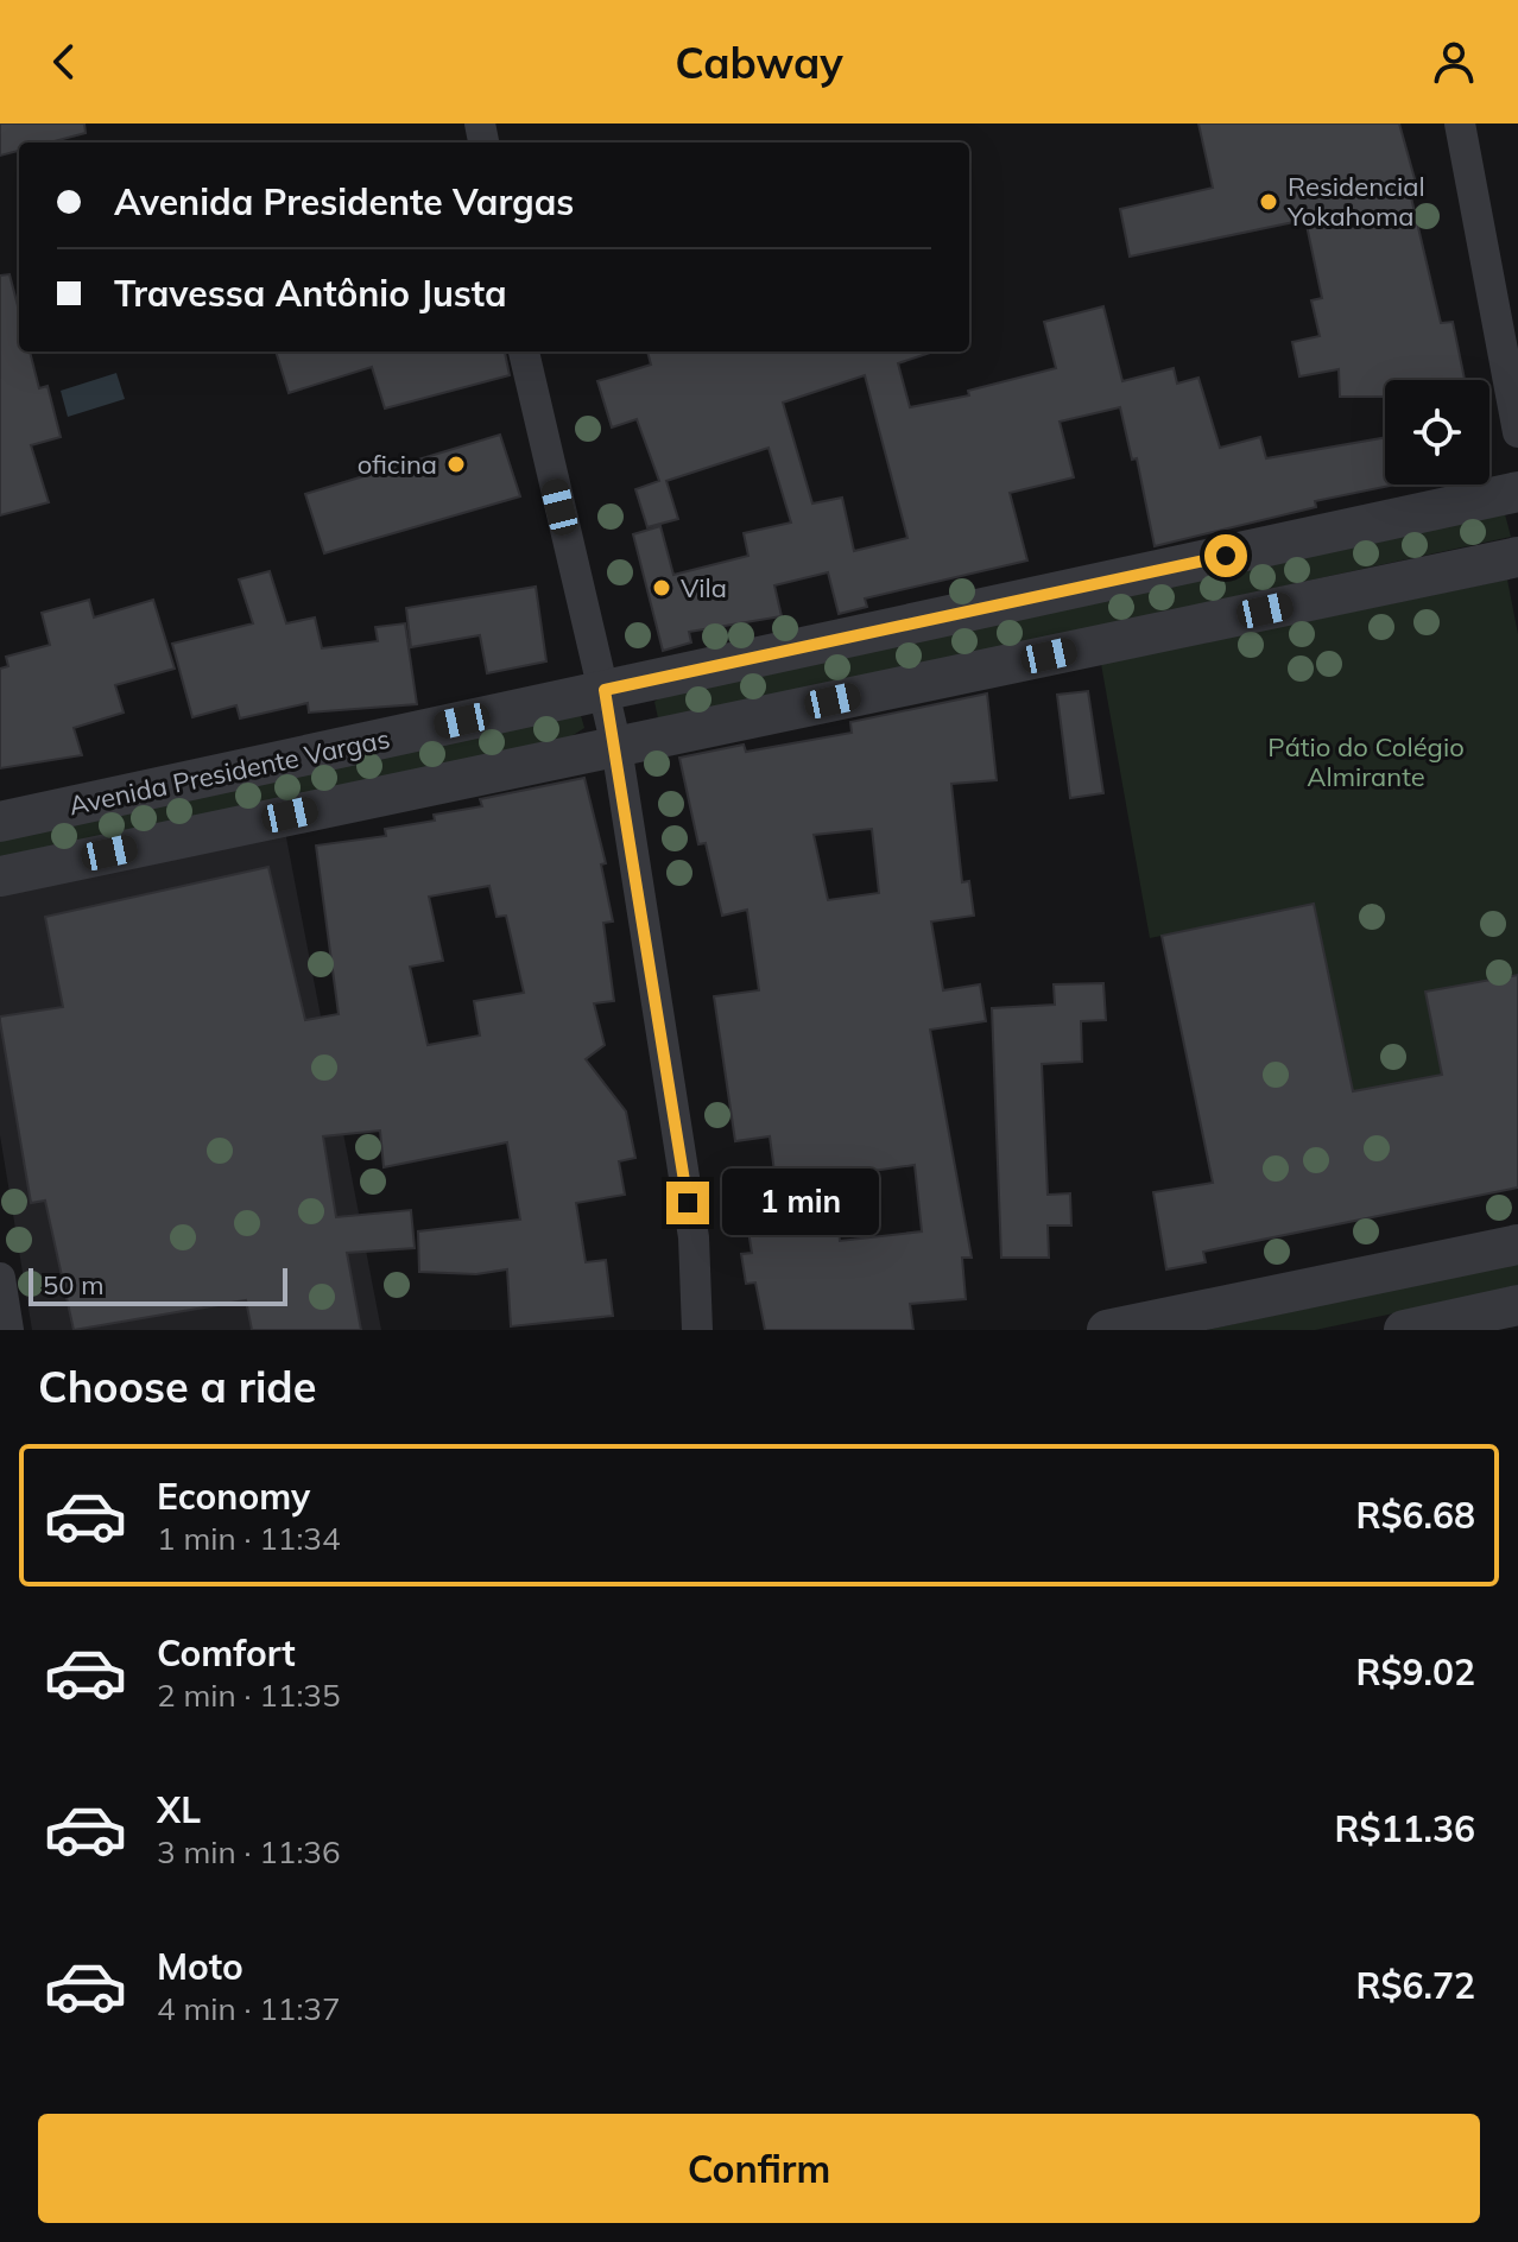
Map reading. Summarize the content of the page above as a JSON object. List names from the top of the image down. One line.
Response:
{"streets":{"street":["Avenida Presidente Vargas"]},"parks":["Pátio do Colégio Almirante"],"places":["Residencial Yokahoma","oficina","Vila"],"scale_bar":"50 m","page":{"header":"Cabway","banner":["Avenida Presidente Vargas","Travessa Antônio Justa"],"bubble":"1 min","scale":"50 m","heading":"Choose a ride","list":[{"name":"Economy","note":"1 min · 11:34","value":"R$6.68"},{"name":"Comfort","note":"2 min · 11:35","value":"R$9.02"},{"name":"XL","note":"3 min · 11:36","value":"R$11.36"},{"name":"Moto","note":"4 min · 11:37","value":"R$6.72"}],"buttons":"Confirm"}}
